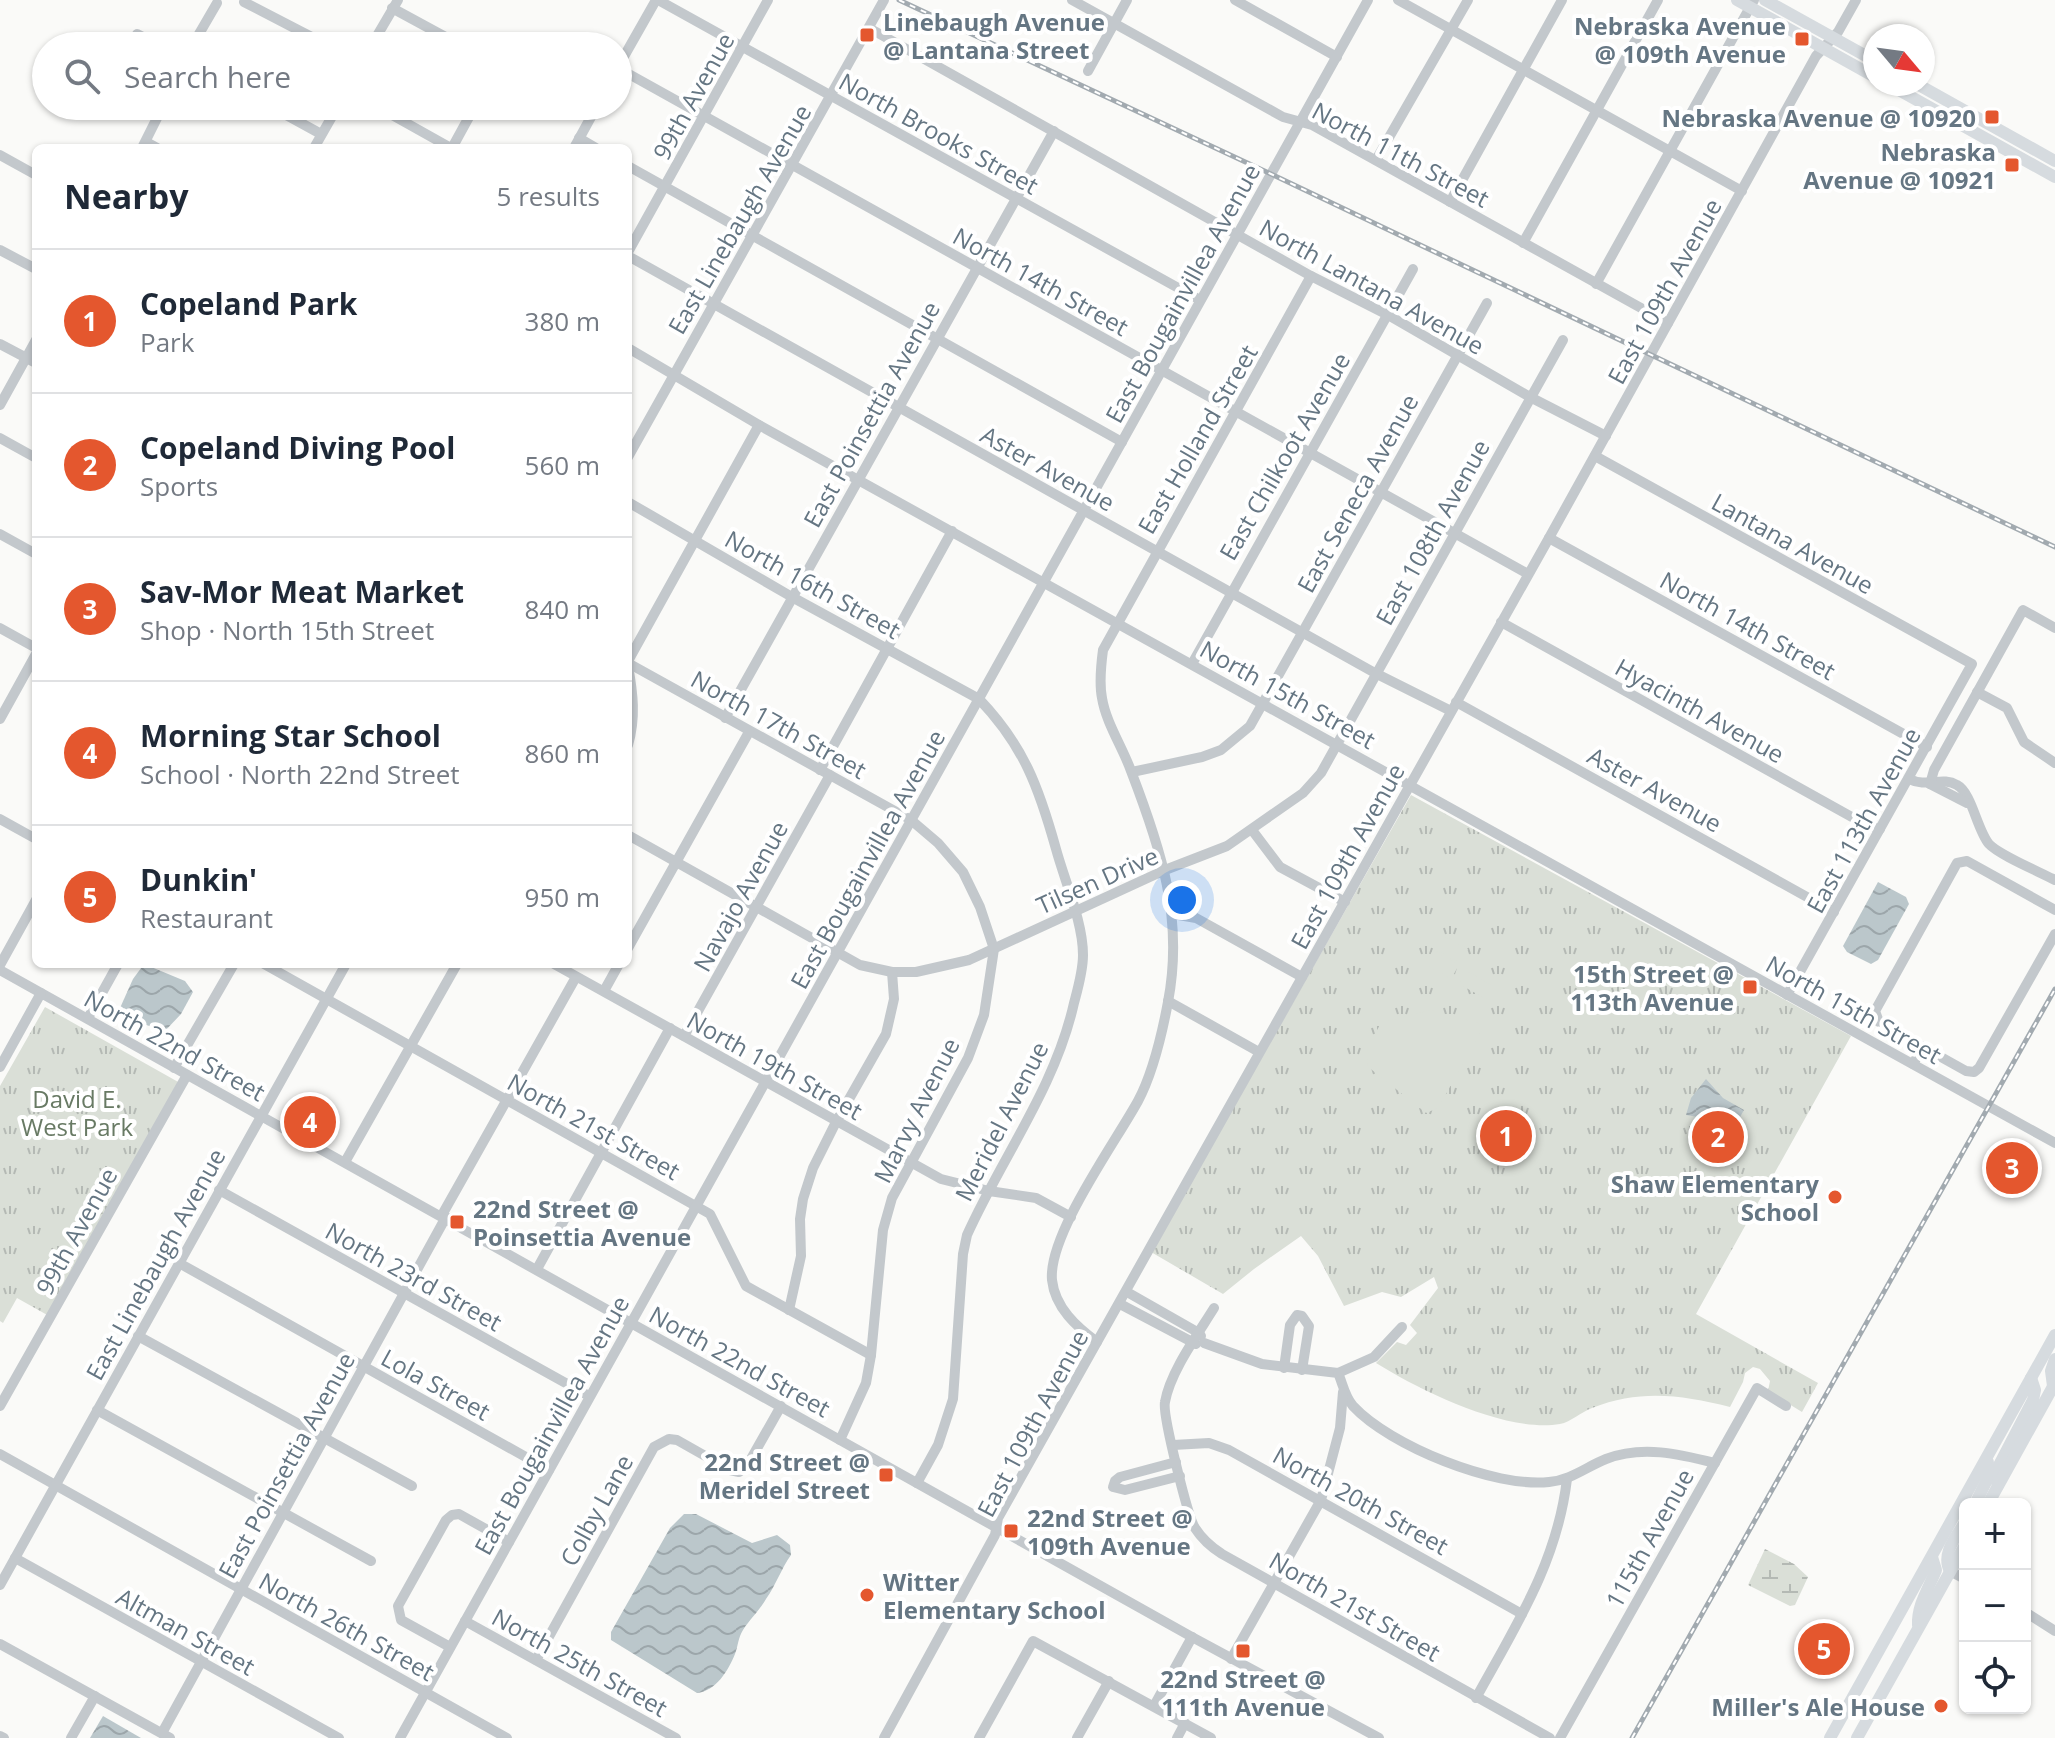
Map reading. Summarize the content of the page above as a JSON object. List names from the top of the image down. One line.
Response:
{"streets":{"street":["99th Avenue","North Brooks Street","North 11th Street","East Linebaugh Avenue","North 14th Street","North Lantana Avenue","East 109th Avenue","East Bougainvillea Avenue","East Poinsettia Avenue","East Holland Street","East Chilkoot Avenue","Aster Avenue","East Seneca Avenue","East 108th Avenue","Lantana Avenue","North 16th Street","North 15th Street","Hyacinth Avenue","North 17th Street","East 113th Avenue","Tilsen Drive","Navajo Avenue","North 22nd Street","North 19th Street","Marvy Avenue","Meridel Avenue","North 21st Street","North 23rd Street","Lola Street","North 20th Street","Colby Lane","115th Avenue","North 26th Street","Altman Street","North 25th Street"]},"crossings":[["99th Avenue","North Brooks Street"],["99th Avenue","North 14th Street"],["99th Avenue","North 22nd Street"],["North Brooks Street","East Linebaugh Avenue"],["North Brooks Street","East Bougainvillea Avenue"],["North Brooks Street","East Poinsettia Avenue"],["North 11th Street","East 109th Avenue"],["North 11th Street","East Bougainvillea Avenue"],["East Linebaugh Avenue","North 14th Street"],["East Linebaugh Avenue","North Lantana Avenue"],["East Linebaugh Avenue","Aster Avenue"],["East Linebaugh Avenue","North 15th Street"],["East Linebaugh Avenue","North 22nd Street"],["East Linebaugh Avenue","North 21st Street"],["East Linebaugh Avenue","North 23rd Street"],["East Linebaugh Avenue","Lola Street"],["East Linebaugh Avenue","North 26th Street"],["East Linebaugh Avenue","Altman Street"],["North 14th Street","East 109th Avenue"],["North 14th Street","East Bougainvillea Avenue"],["North 14th Street","East Poinsettia Avenue"],["North 14th Street","East Holland Street"],["North 14th Street","East Chilkoot Avenue"],["North 14th Street","East Seneca Avenue"],["North 14th Street","East 108th Avenue"],["North 14th Street","East 113th Avenue"],["North Lantana Avenue","East 109th Avenue"],["North Lantana Avenue","East Bougainvillea Avenue"],["North Lantana Avenue","East Poinsettia Avenue"],["North Lantana Avenue","East Holland Street"],["North Lantana Avenue","East Chilkoot Avenue"],["North Lantana Avenue","East Seneca Avenue"],["North Lantana Avenue","East 108th Avenue"],["East 109th Avenue","East Holland Street"],["East 109th Avenue","Aster Avenue"],["East 109th Avenue","Lantana Avenue"],["East 109th Avenue","North 15th Street"],["East 109th Avenue","Hyacinth Avenue"],["East 109th Avenue","North 22nd Street"],["East Bougainvillea Avenue","Aster Avenue"],["East Bougainvillea Avenue","North 16th Street"],["East Bougainvillea Avenue","North 15th Street"],["East Bougainvillea Avenue","North 17th Street"],["East Bougainvillea Avenue","Tilsen Drive"],["East Bougainvillea Avenue","North 22nd Street"],["East Bougainvillea Avenue","North 19th Street"],["East Bougainvillea Avenue","Marvy Avenue"],["East Bougainvillea Avenue","Meridel Avenue"],["East Bougainvillea Avenue","North 21st Street"],["East Bougainvillea Avenue","North 23rd Street"],["East Bougainvillea Avenue","Lola Street"],["East Bougainvillea Avenue","North 26th Street"],["East Bougainvillea Avenue","North 25th Street"],["East Poinsettia Avenue","Aster Avenue"],["East Poinsettia Avenue","North 16th Street"],["East Poinsettia Avenue","North 15th Street"],["East Poinsettia Avenue","North 17th Street"],["East Poinsettia Avenue","North 22nd Street"],["East Poinsettia Avenue","North 19th Street"],["East Poinsettia Avenue","North 21st Street"],["East Poinsettia Avenue","North 23rd Street"],["East Poinsettia Avenue","Lola Street"],["East Poinsettia Avenue","North 26th Street"],["East Poinsettia Avenue","Altman Street"],["East Holland Street","Aster Avenue"],["East Holland Street","East Seneca Avenue"],["East Holland Street","North 15th Street"],["East Holland Street","Tilsen Drive"],["East Holland Street","North 19th Street"],["East Chilkoot Avenue","Aster Avenue"],["East Chilkoot Avenue","North 15th Street"],["Aster Avenue","East Seneca Avenue"],["Aster Avenue","East 108th Avenue"],["Aster Avenue","East 113th Avenue"],["East Seneca Avenue","North 15th Street"],["East 108th Avenue","North 15th Street"],["East 108th Avenue","Tilsen Drive"],["Lantana Avenue","East 113th Avenue"],["North 16th Street","Navajo Avenue"],["North 16th Street","Meridel Avenue"],["North 15th Street","East 113th Avenue"],["North 15th Street","Tilsen Drive"],["North 15th Street","Navajo Avenue"],["Hyacinth Avenue","East 113th Avenue"],["North 17th Street","Navajo Avenue"],["North 17th Street","Marvy Avenue"],["Tilsen Drive","Navajo Avenue"],["Tilsen Drive","Marvy Avenue"],["Tilsen Drive","Meridel Avenue"],["Navajo Avenue","North 19th Street"],["North 22nd Street","Marvy Avenue"],["North 22nd Street","Meridel Avenue"],["North 22nd Street","Colby Lane"],["North 19th Street","Marvy Avenue"],["North 19th Street","Meridel Avenue"],["Marvy Avenue","North 21st Street"],["North 21st Street","North 20th Street"],["Colby Lane","North 25th Street"]],"parks":["David E. West Park"],"places":{"transit":["Linebaugh Avenue @ Lantana Street","Nebraska Avenue @ 109th Avenue","Nebraska Avenue @ 10920","Nebraska Avenue @ 10921","15th Street @ 113th Avenue","22nd Street @ Poinsettia Avenue","22nd Street @ Meridel Street","22nd Street @ 109th Avenue","22nd Street @ 111th Avenue"],"other":["Shaw Elementary School","Witter Elementary School","Miller's Ale House"]},"north":"bottom right","page":{"search":"Search here","heading":["Nearby","5 results"],"list":[{"mark":"1","name":"Copeland Park","note":"Park","value":"380 m"},{"mark":"2","name":"Copeland Diving Pool","note":"Sports","value":"560 m"},{"mark":"3","name":"Sav-Mor Meat Market","note":"Shop · North 15th Street","value":"840 m"},{"mark":"4","name":"Morning Star School","note":"School · North 22nd Street","value":"860 m"},{"mark":"5","name":"Dunkin'","note":"Restaurant","value":"950 m"}],"pins":["4","1","2","3","5"],"map_buttons":["+","−"]}}
